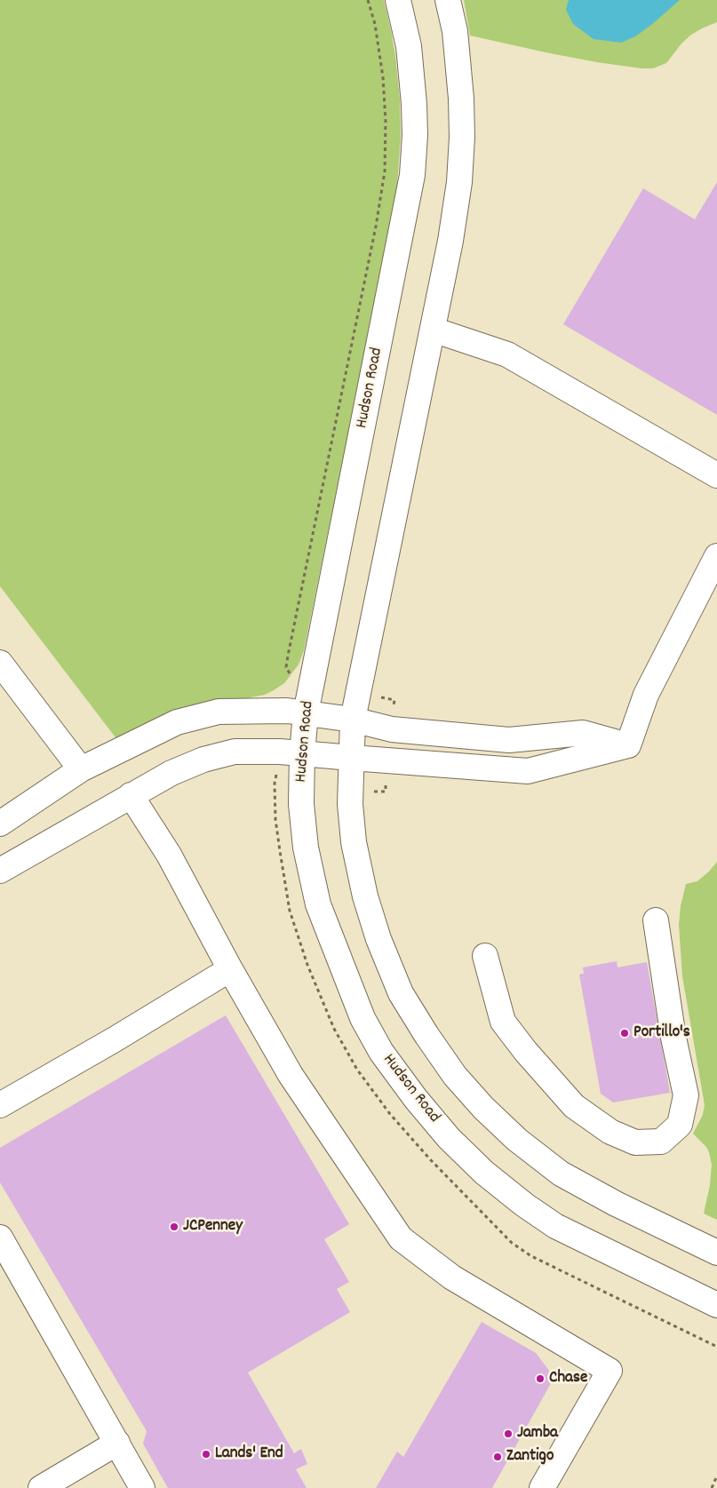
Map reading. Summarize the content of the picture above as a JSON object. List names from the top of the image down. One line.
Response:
{"streets":{"street":["Hudson Road"]},"places":["Portillo's","JCPenney","Chase","Jamba","Lands' End","Zantigo"]}
